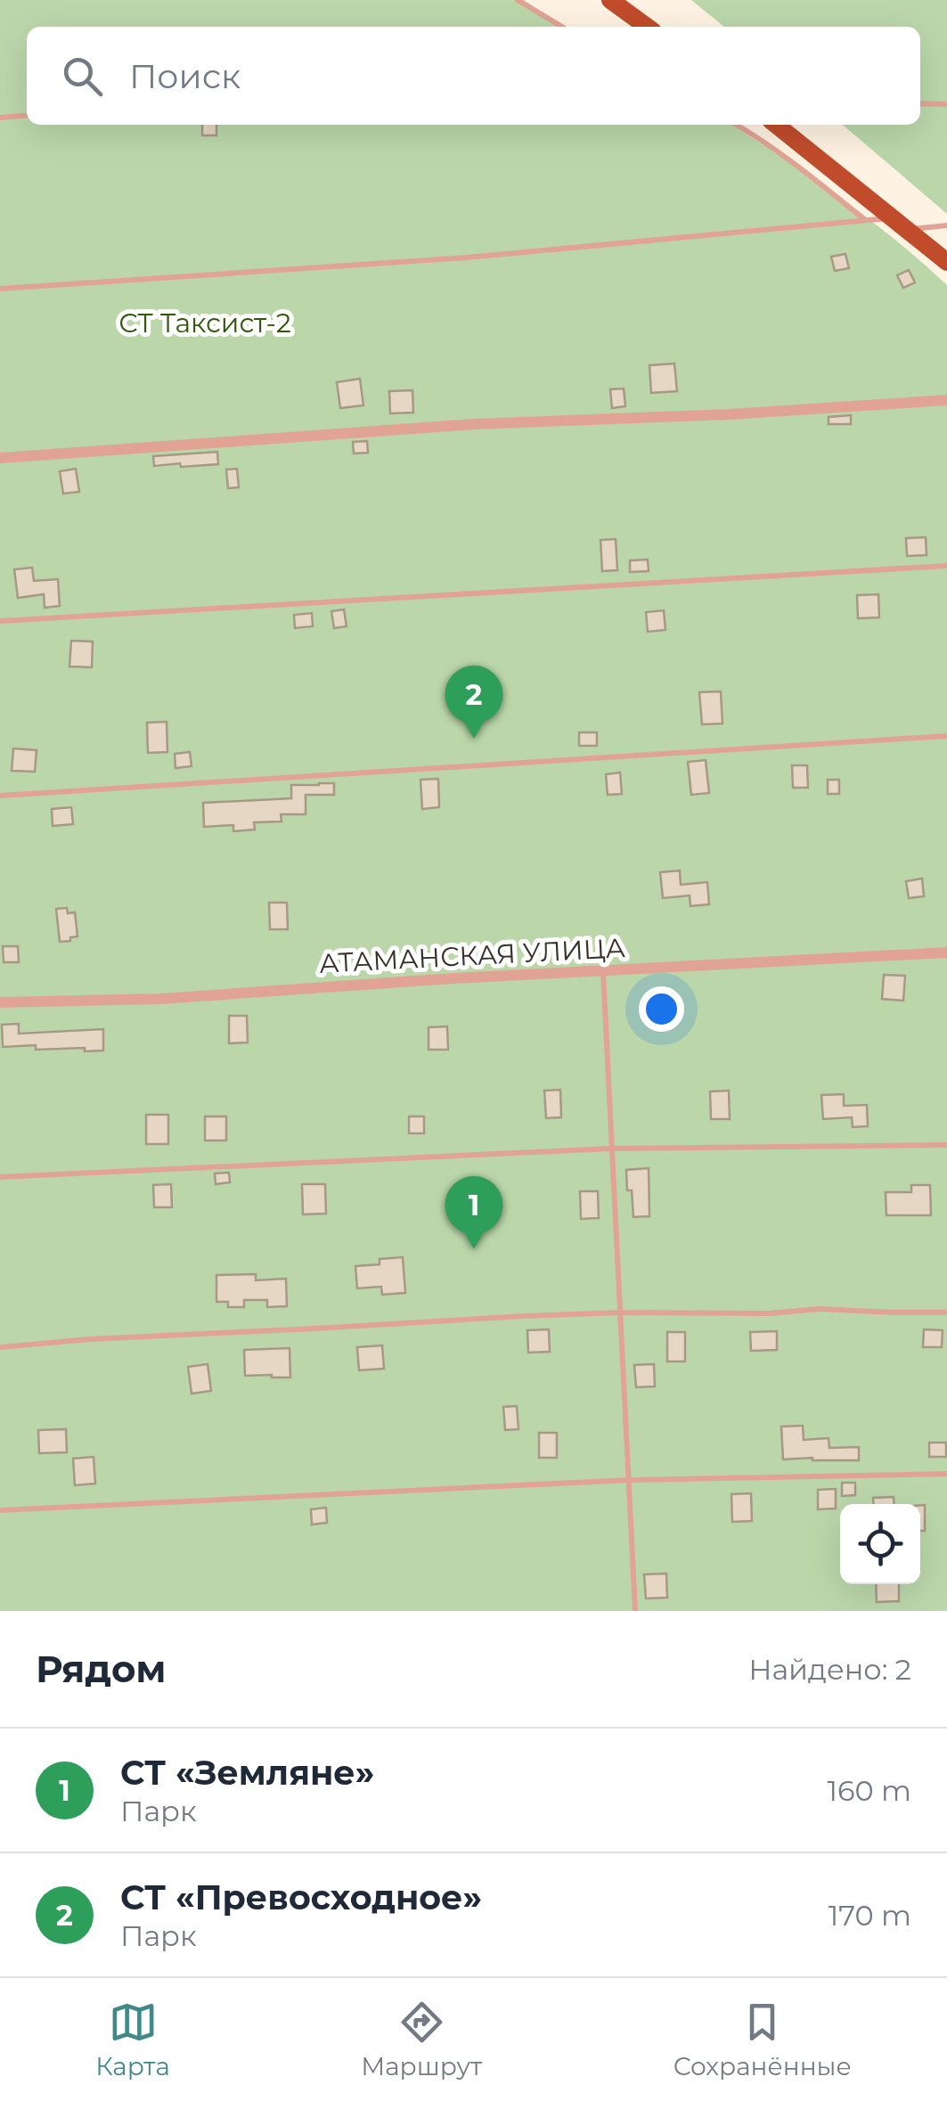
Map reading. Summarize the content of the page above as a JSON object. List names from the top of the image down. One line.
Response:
{"streets":{"street":["АТАМАНСКАЯ УЛИЦА"]},"parks":["СТ Таксист-2"],"page":{"search":"Поиск","pins":["2","1"],"heading":["Рядом","Найдено: 2"],"list":[{"mark":"1","name":"СТ «Земляне»","note":"Парк","value":"160 m"},{"mark":"2","name":"СТ «Превосходное»","note":"Парк","value":"170 m"}],"nav":["Карта","Маршрут","Сохранённые"]}}
